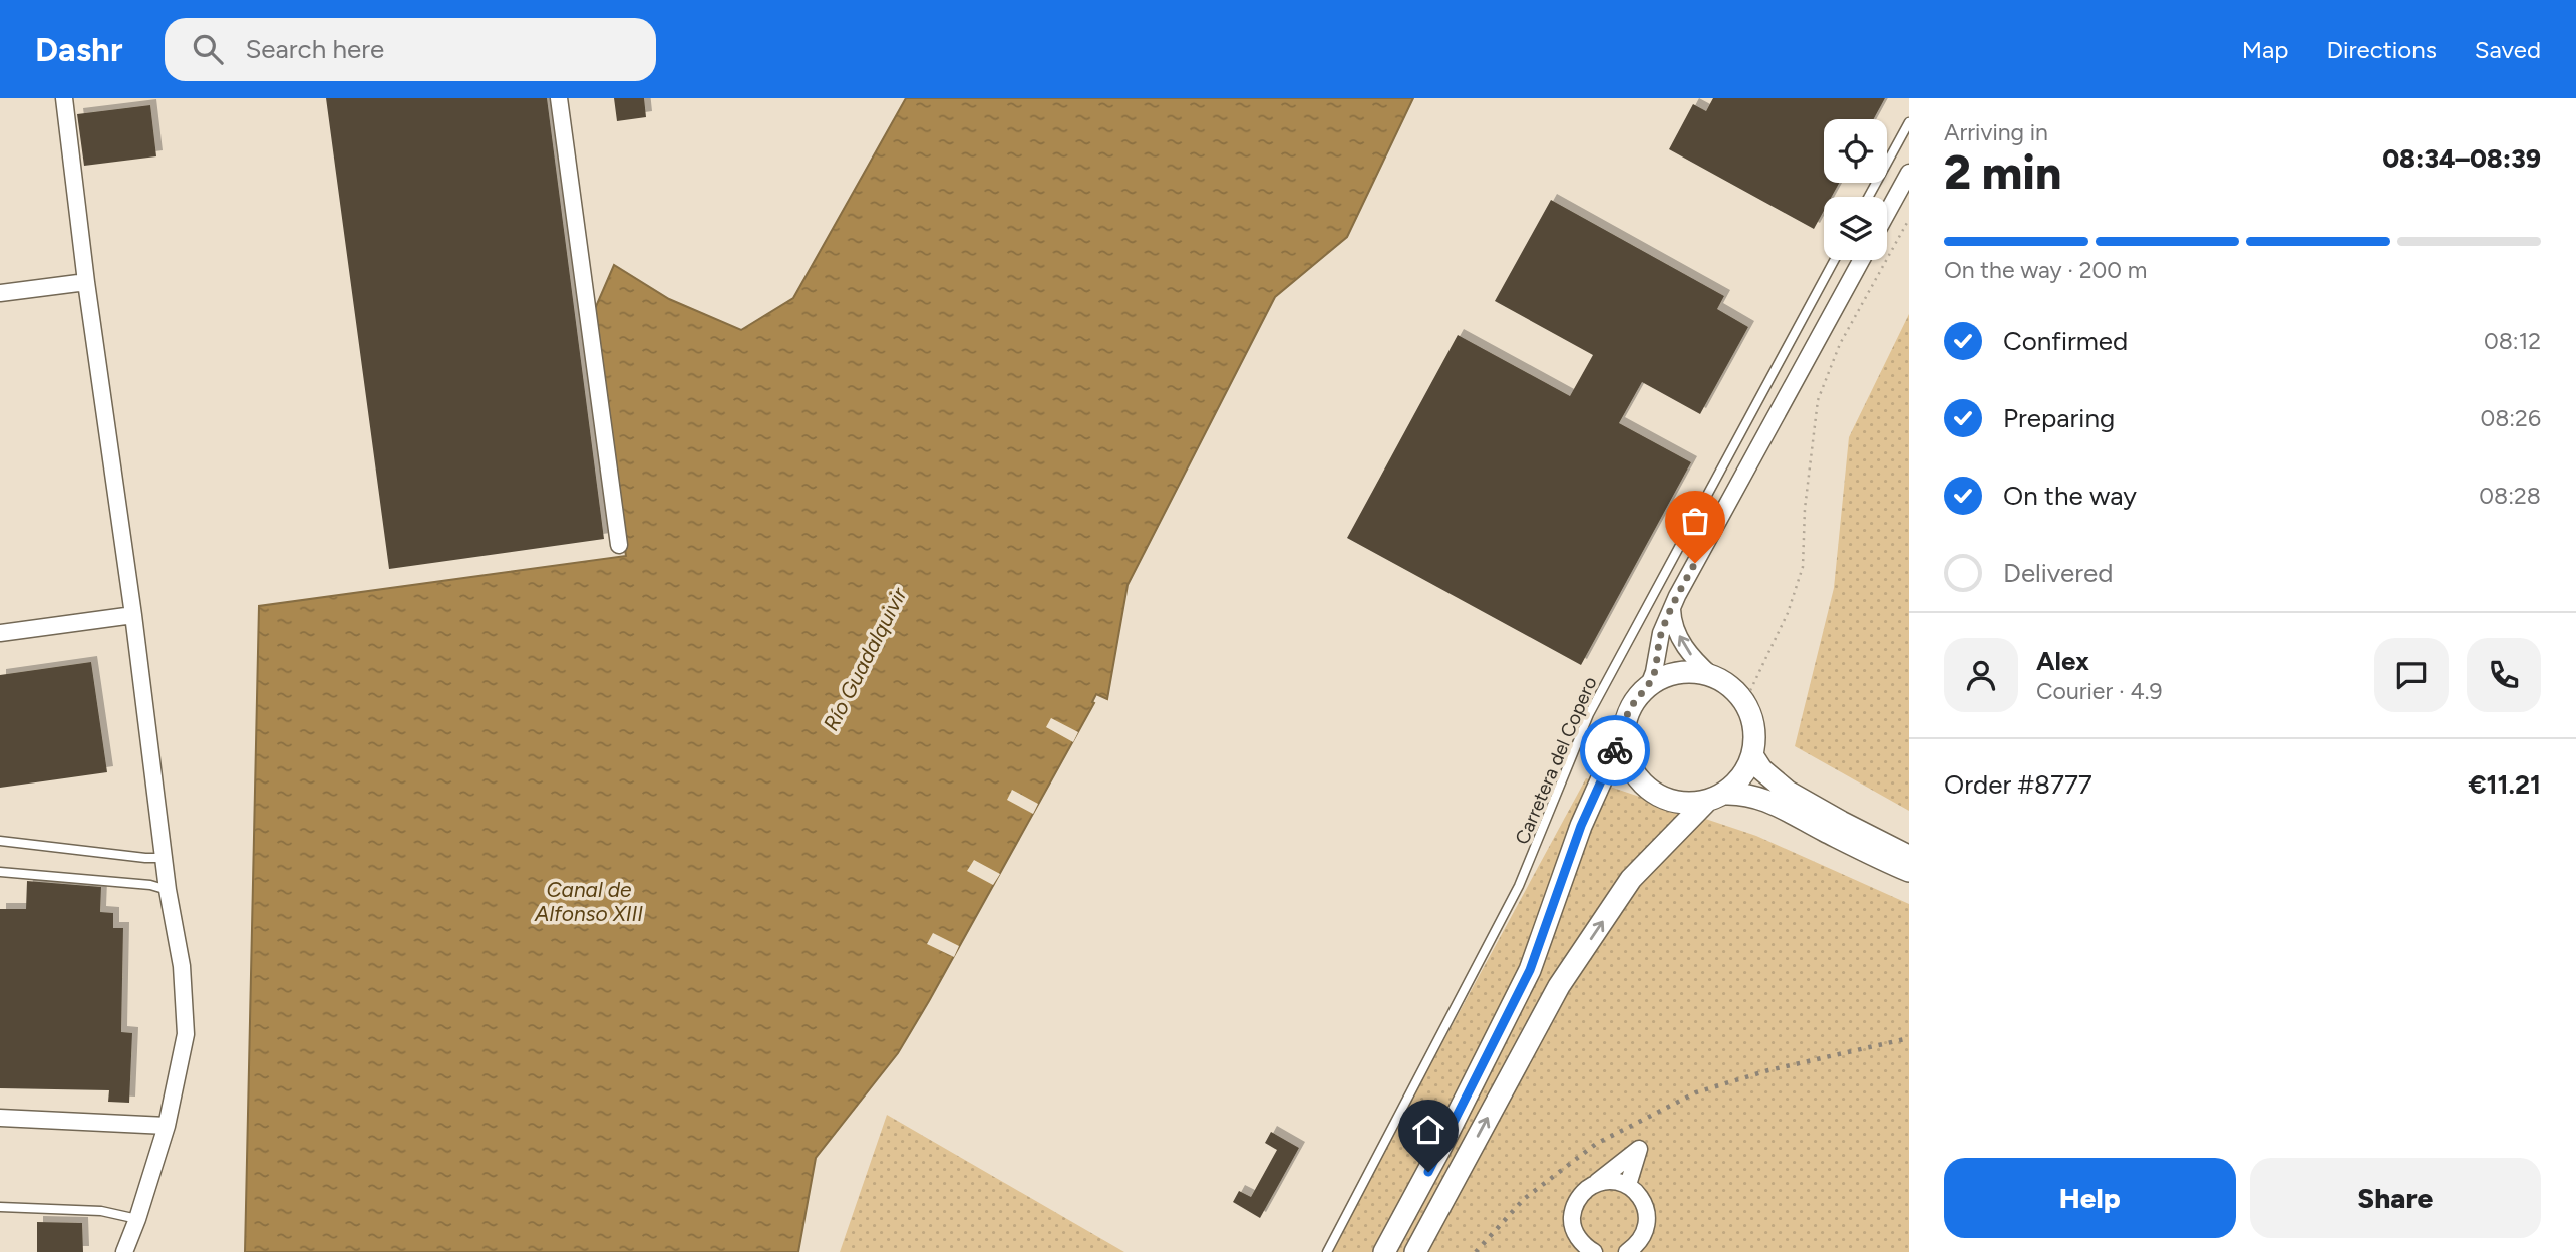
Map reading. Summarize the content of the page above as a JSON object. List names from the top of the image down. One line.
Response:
{"streets":{"lane":["Carretera del Copero"]},"water":["Río Guadalquivir","Canal de Alfonso XIII"],"page":{"header":"Dashr","search":"Search here","nav":["Map","Directions","Saved"],"heading":["2 min","Arriving in","08:34–08:39"],"panel":["Alex","Courier · 4.9","Order #8777","€11.21"],"bar":"On the way · 200 m","list":[["Confirmed","08:12"],["Preparing","08:26"],["On the way","08:28"],"Delivered"],"buttons":["Help","Share"]}}
